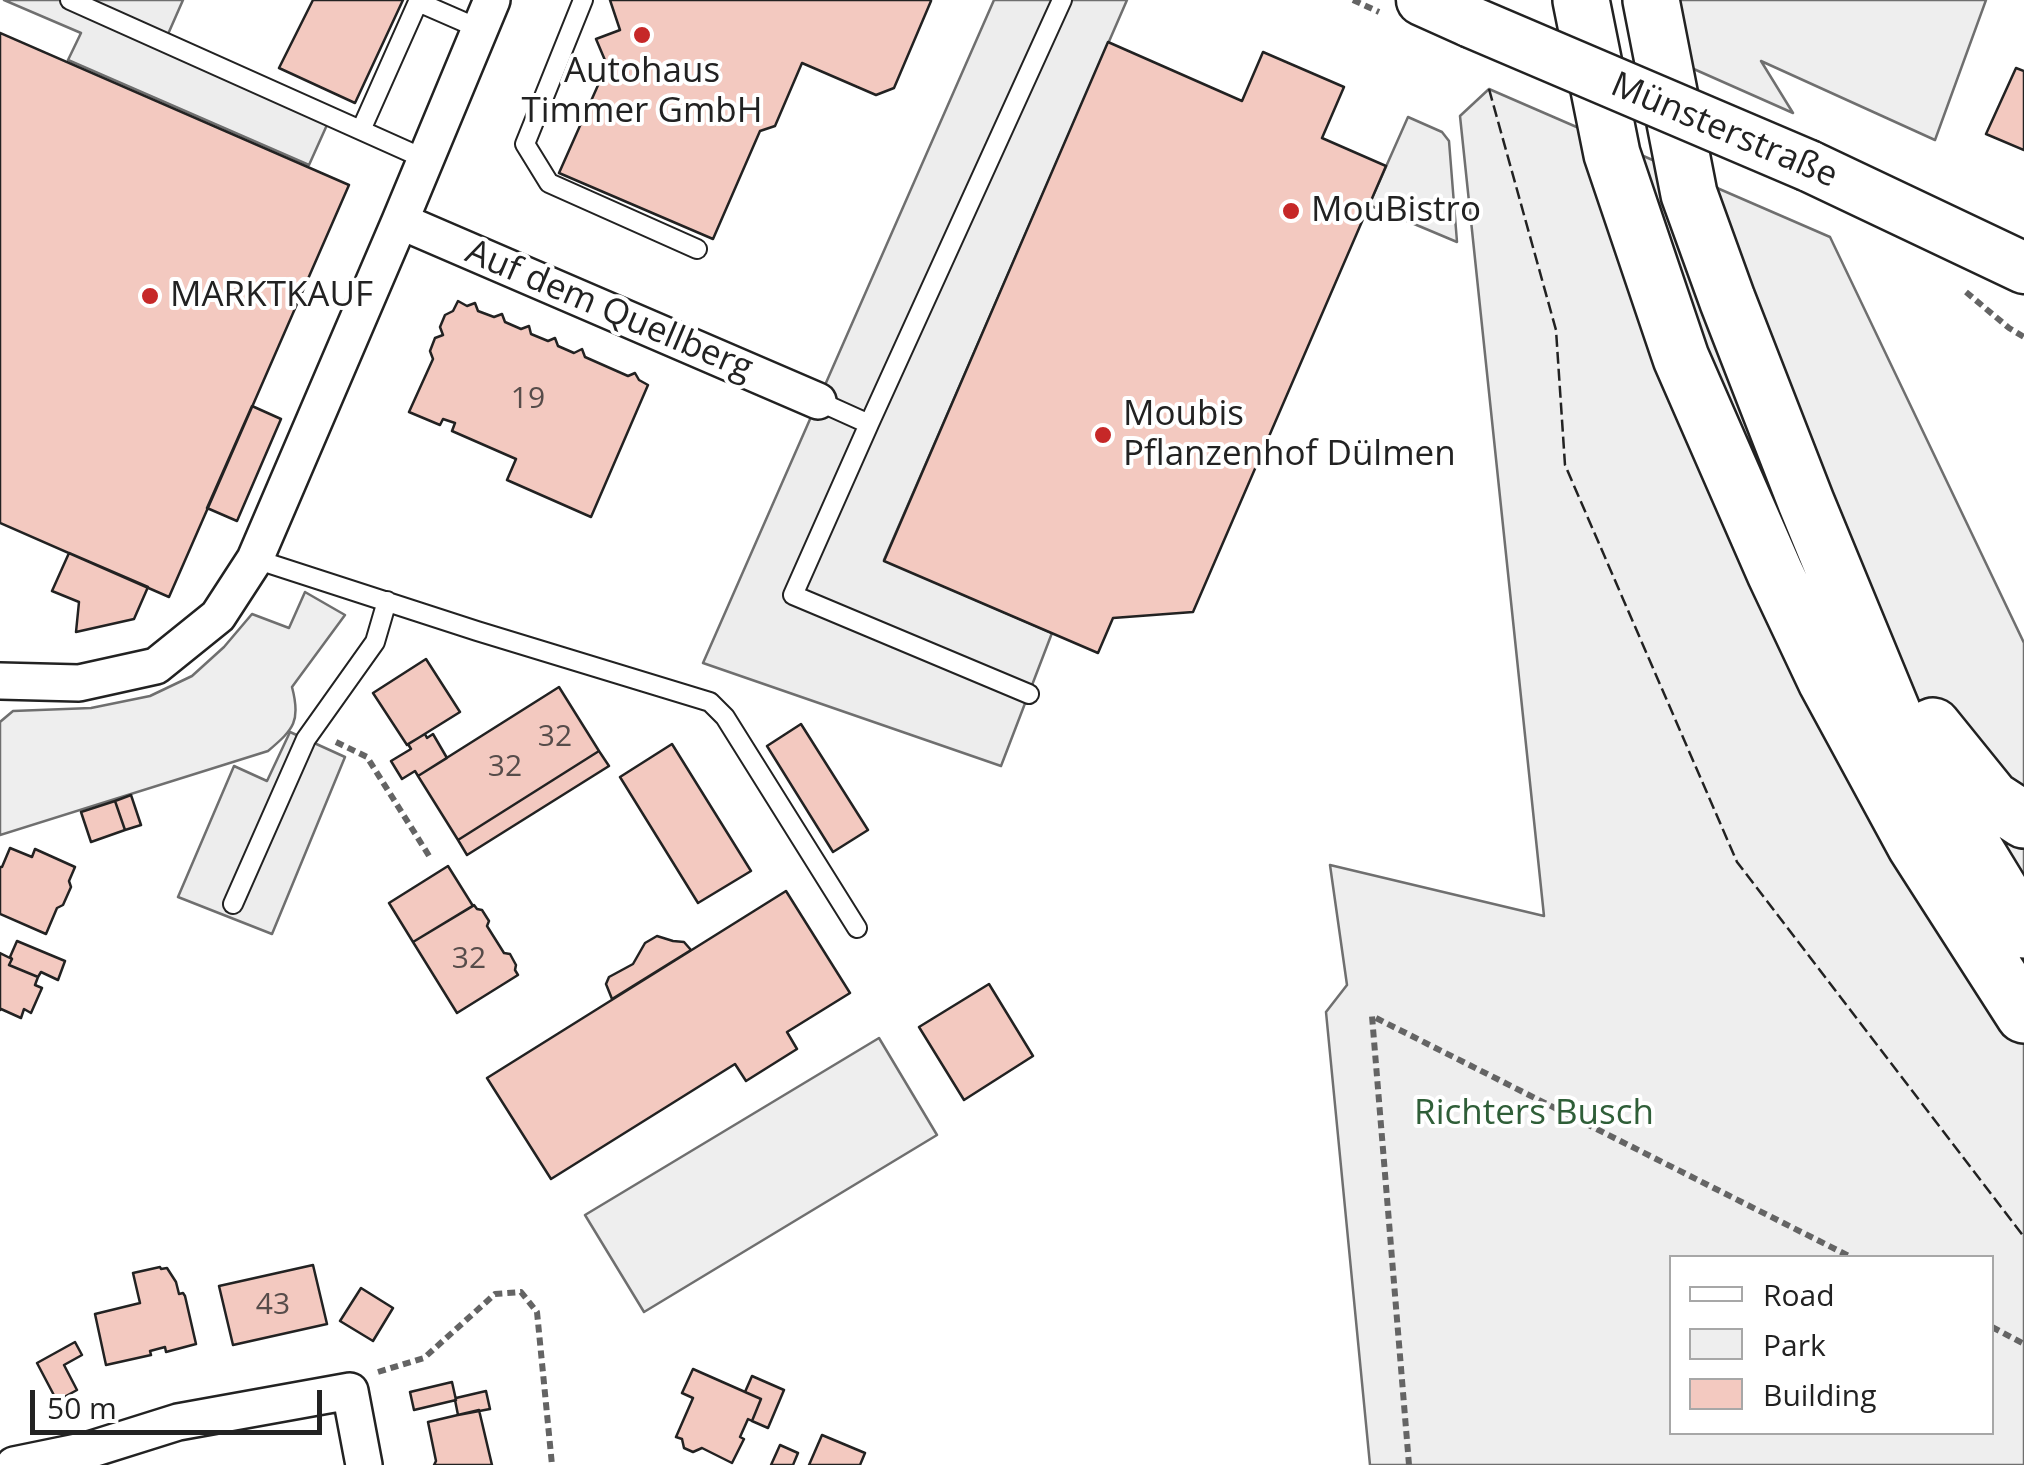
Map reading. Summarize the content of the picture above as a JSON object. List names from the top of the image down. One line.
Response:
{"streets":{"main road":["Münsterstraße"],"street":["Auf dem Quellberg"]},"parks":["Richters Busch"],"places":["Autohaus Timmer GmbH","MouBistro","MARKTKAUF","Moubis Pflanzenhof Dülmen"],"house_numbers":["19","32","32","32","43"],"legend":["Road","Park","Building"],"scale_bar":"50 m"}
